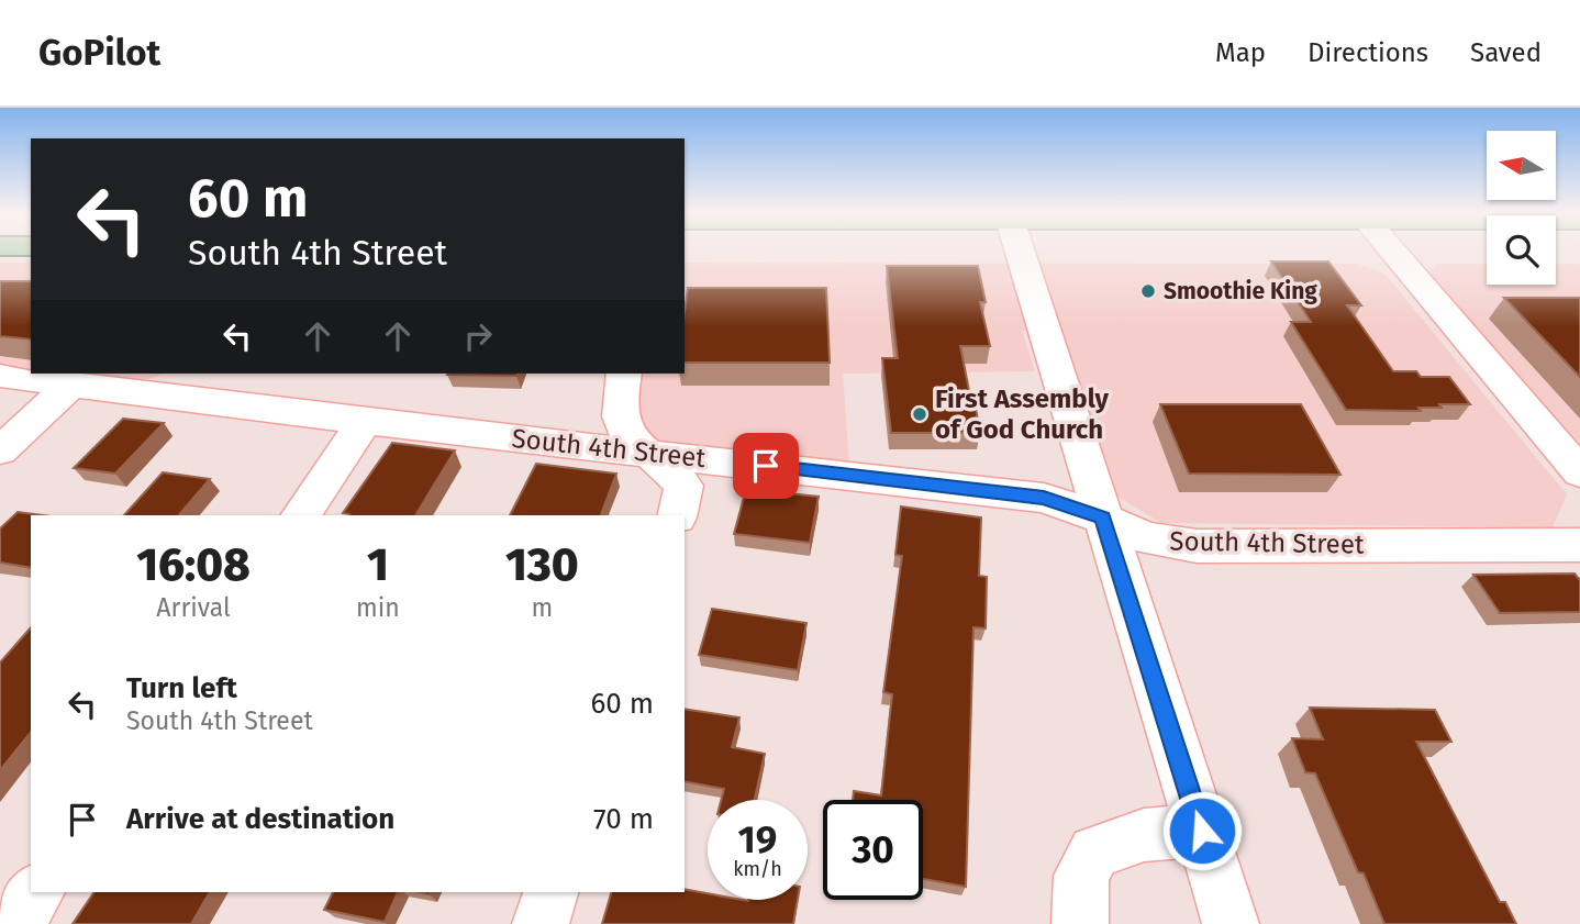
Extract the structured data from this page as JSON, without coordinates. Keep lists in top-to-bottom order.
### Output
{
  "streets": {
    "street": ["South 4th Street"]
  },
  "places": ["Smoothie King", "First Assembly of God Church"],
  "north": "left",
  "page": {
    "header": "GoPilot",
    "nav": ["Map", "Directions", "Saved"],
    "turn": ["60 m", "South 4th Street"],
    "eta": [
      "16:08",
      "Arrival",
      "1",
      "min",
      "130",
      "m"
    ],
    "list": [
      {
        "name": "Turn left",
        "note": "South 4th Street",
        "value": "60 m"
      },
      {
        "name": "Arrive at destination",
        "value": "70 m"
      }
    ],
    "speed": "19 km/h",
    "limit": "30"
  }
}
